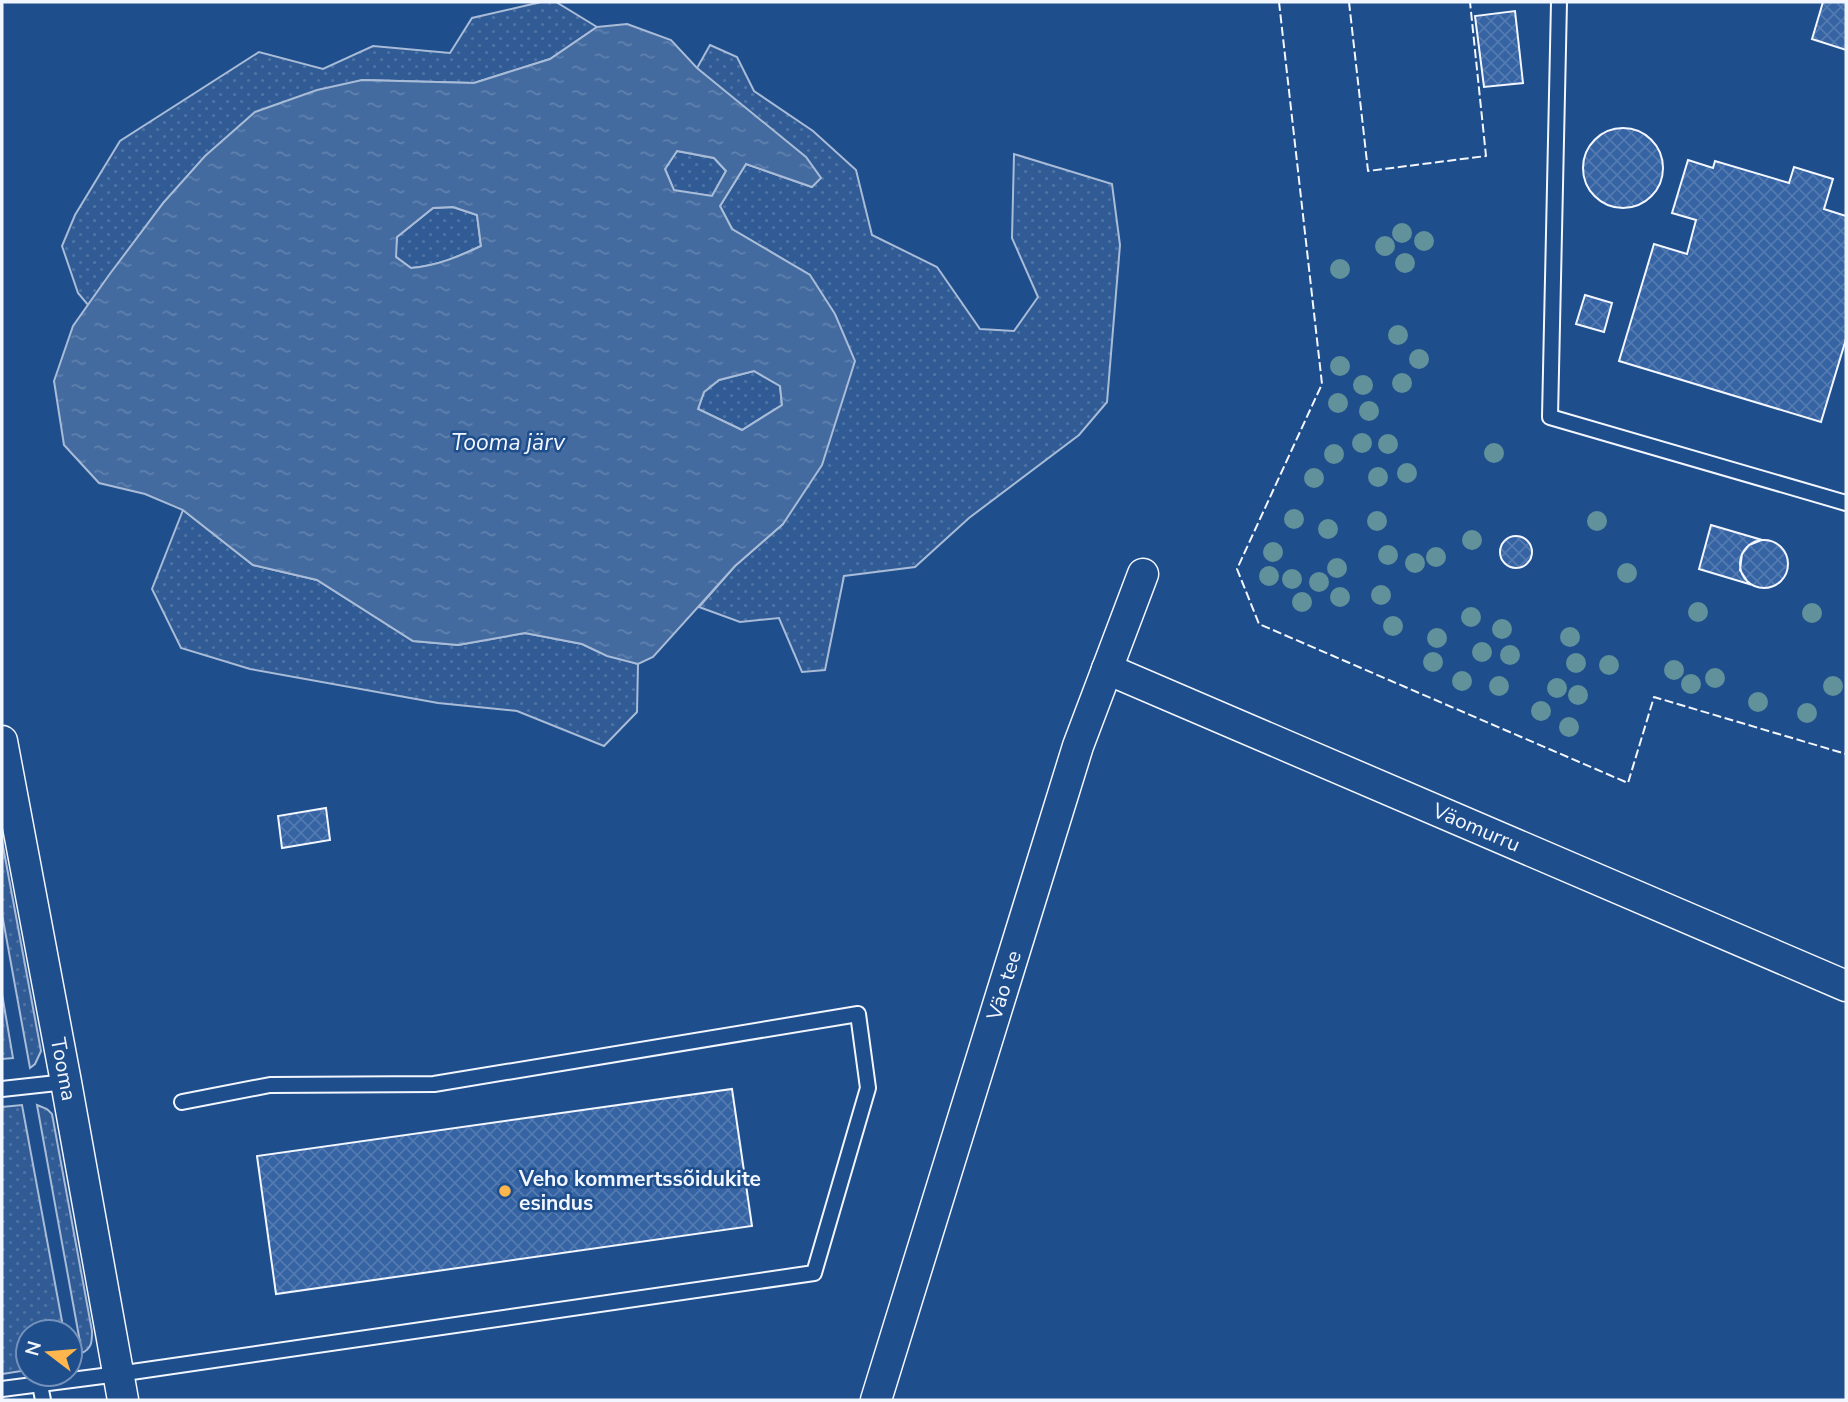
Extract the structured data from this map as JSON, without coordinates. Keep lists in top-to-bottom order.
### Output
{
  "streets": {
    "street": ["Väomurru", "Väo tee", "Tooma"]
  },
  "crossings": [
    ["Väomurru", "Väo tee"]
  ],
  "water": ["Tooma järv"],
  "places": ["Veho kommertssõidukite esindus"],
  "north": "left"
}
